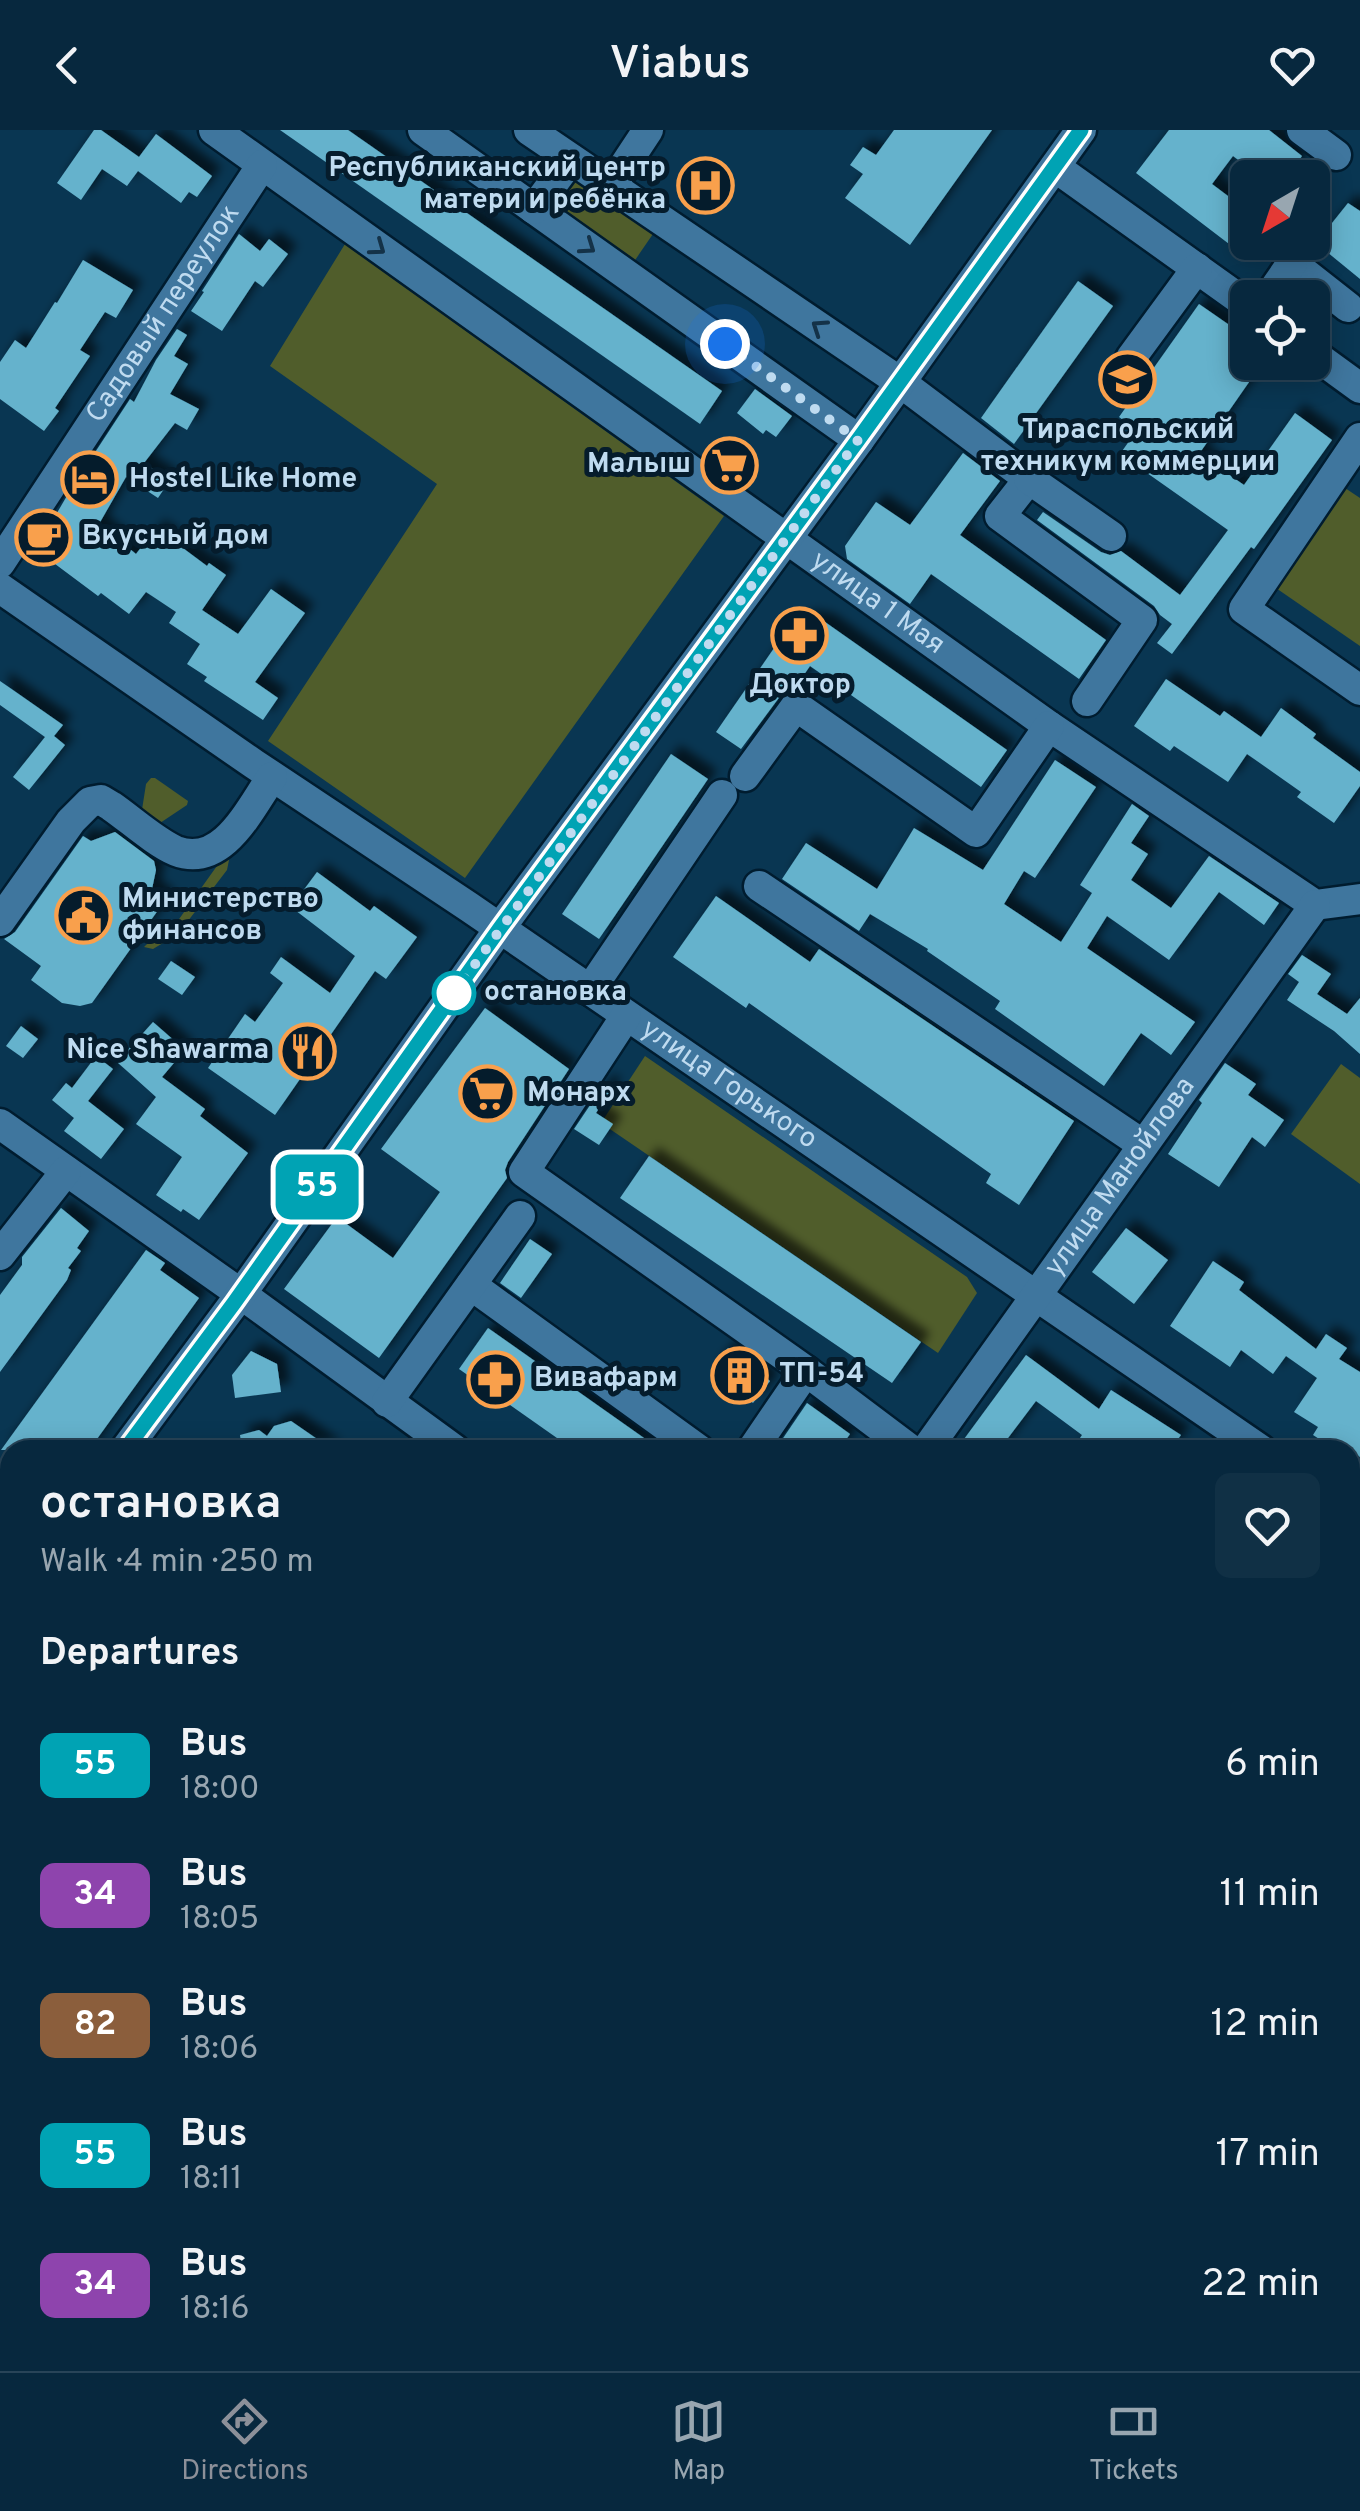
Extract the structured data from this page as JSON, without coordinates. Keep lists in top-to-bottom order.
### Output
{
  "streets": {
    "street": [
      "Садовый переулок",
      "улица 1 Мая",
      "улица Горького",
      "улица Манойлова"
    ]
  },
  "crossings": [
    ["Садовый переулок", "улица 1 Мая"],
    ["улица 1 Мая", "улица Манойлова"],
    ["улица Горького", "улица Манойлова"]
  ],
  "places": {
    "hospital": ["Республиканский центр матери и ребёнка"],
    "school or university": ["Тираспольский техникум коммерции"],
    "supermarket": ["Малыш", "Монарх"],
    "hotel": ["Hostel Like Home"],
    "cafe": ["Вкусный дом"],
    "pharmacy": ["Доктор", "Вивафарм"],
    "public building": ["Министерство финансов"],
    "other": ["остановка"],
    "restaurant": ["Nice Shawarma"],
    "building": ["ТП-54"]
  },
  "lines": ["bus line 55"],
  "north": "bottom left",
  "page": {
    "header": "Viabus",
    "on_map": "55",
    "heading": [
      ["остановка", "Walk · 4 min · 250 m"],
      "Departures"
    ],
    "list": [
      {
        "mark": "55",
        "name": "Bus",
        "note": "18:00",
        "value": "6 min"
      },
      {
        "mark": "34",
        "name": "Bus",
        "note": "18:05",
        "value": "11 min"
      },
      {
        "mark": "82",
        "name": "Bus",
        "note": "18:06",
        "value": "12 min"
      },
      {
        "mark": "55",
        "name": "Bus",
        "note": "18:11",
        "value": "17 min"
      },
      {
        "mark": "34",
        "name": "Bus",
        "note": "18:16",
        "value": "22 min"
      }
    ],
    "tabs": ["Directions", "Map", "Tickets"]
  }
}
